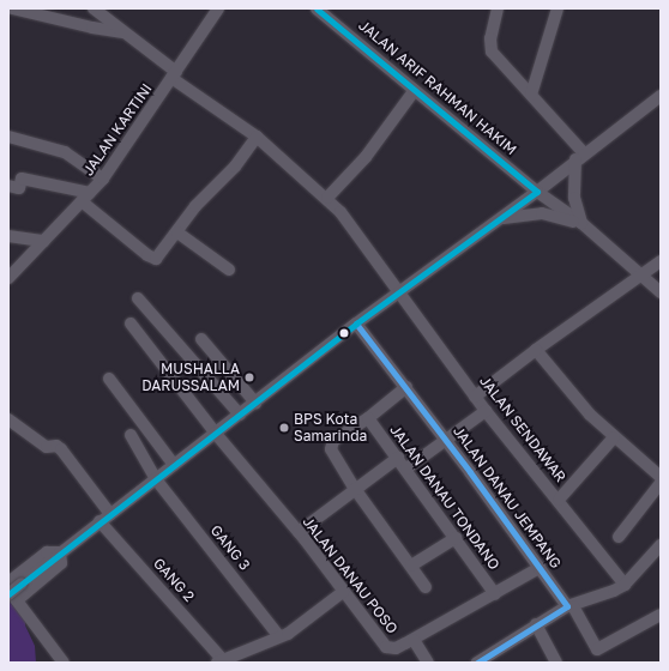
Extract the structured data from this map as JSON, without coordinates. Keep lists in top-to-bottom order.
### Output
{
  "streets": {
    "street": [
      "JALAN ARIF RAHMAN HAKIM",
      "JALAN KARTINI",
      "JALAN SENDAWAR",
      "JALAN DANAU TONDANO",
      "JALAN DANAU JEMPANG",
      "GANG 3",
      "JALAN DANAU POSO",
      "GANG 2"
    ]
  },
  "crossings": [
    ["JALAN KARTINI", "JALAN SENDAWAR"],
    ["JALAN DANAU TONDANO", "JALAN DANAU POSO"],
    ["JALAN DANAU JEMPANG", "JALAN DANAU POSO"],
    ["GANG 3", "GANG 2"],
    ["JALAN DANAU POSO", "GANG 2"]
  ],
  "places": ["MUSHALLA DARUSSALAM", "BPS Kota Samarinda"]
}
